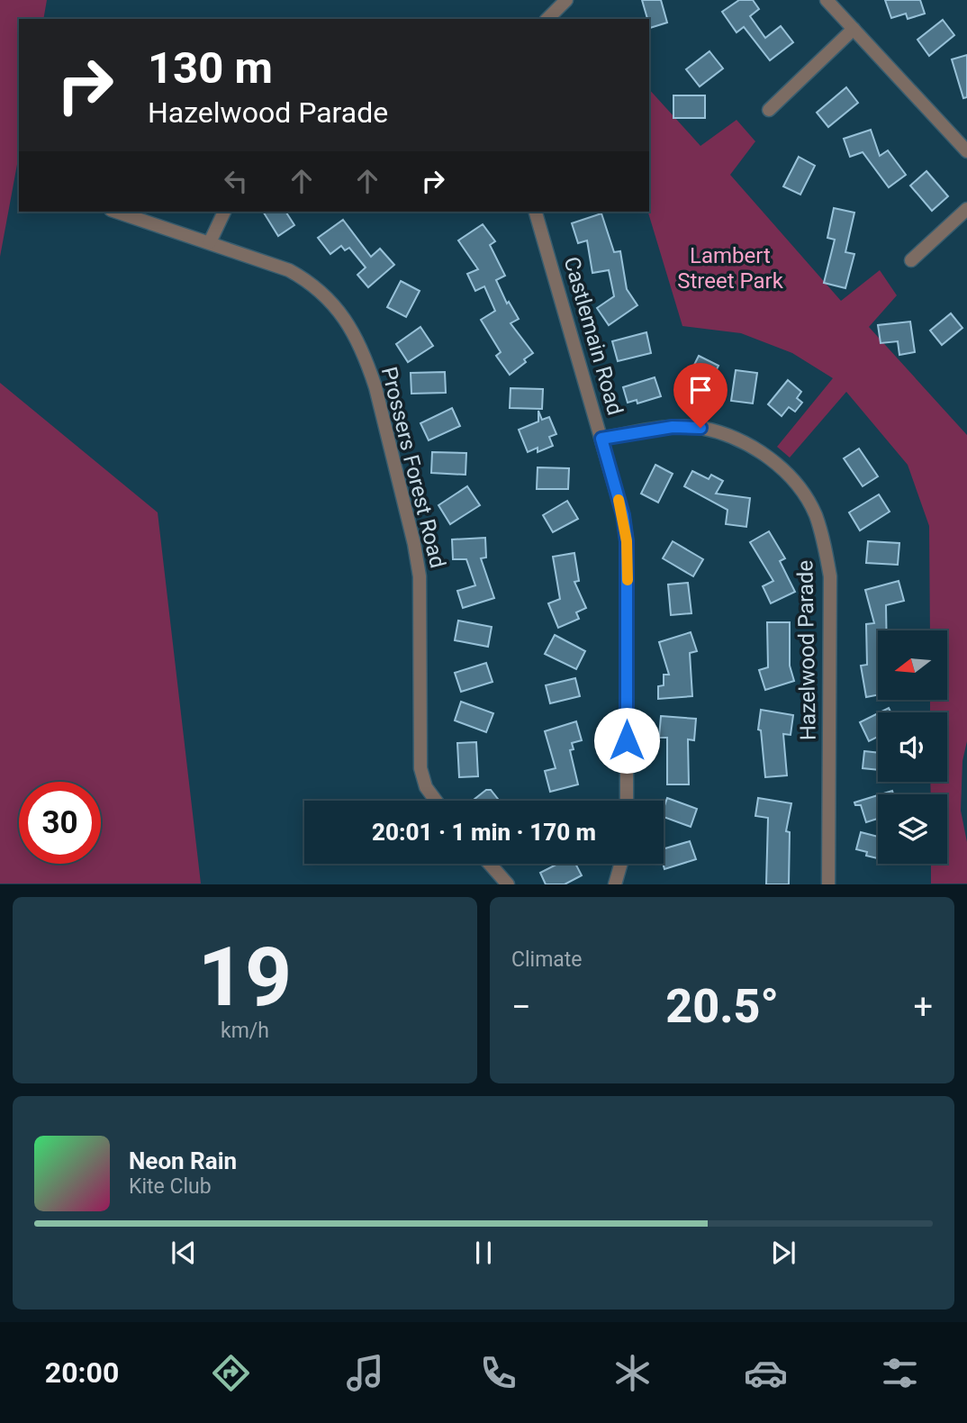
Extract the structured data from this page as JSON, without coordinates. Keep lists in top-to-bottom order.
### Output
{
  "streets": {
    "street": ["Castlemain Road", "Prossers Forest Road", "Hazelwood Parade"]
  },
  "crossings": [
    ["Castlemain Road", "Hazelwood Parade"]
  ],
  "parks": ["Lambert Street Park"],
  "north": "left",
  "page": {
    "turn": ["130 m", "Hazelwood Parade"],
    "limit": "30",
    "trip": "20:01 · 1 min · 170 m",
    "tile": [
      ["19", "km/h"],
      "Climate"
    ],
    "heat": ["−", "20.5°", "+"],
    "song": ["Neon Rain", "Kite Club"],
    "tabs": "20:00"
  }
}
